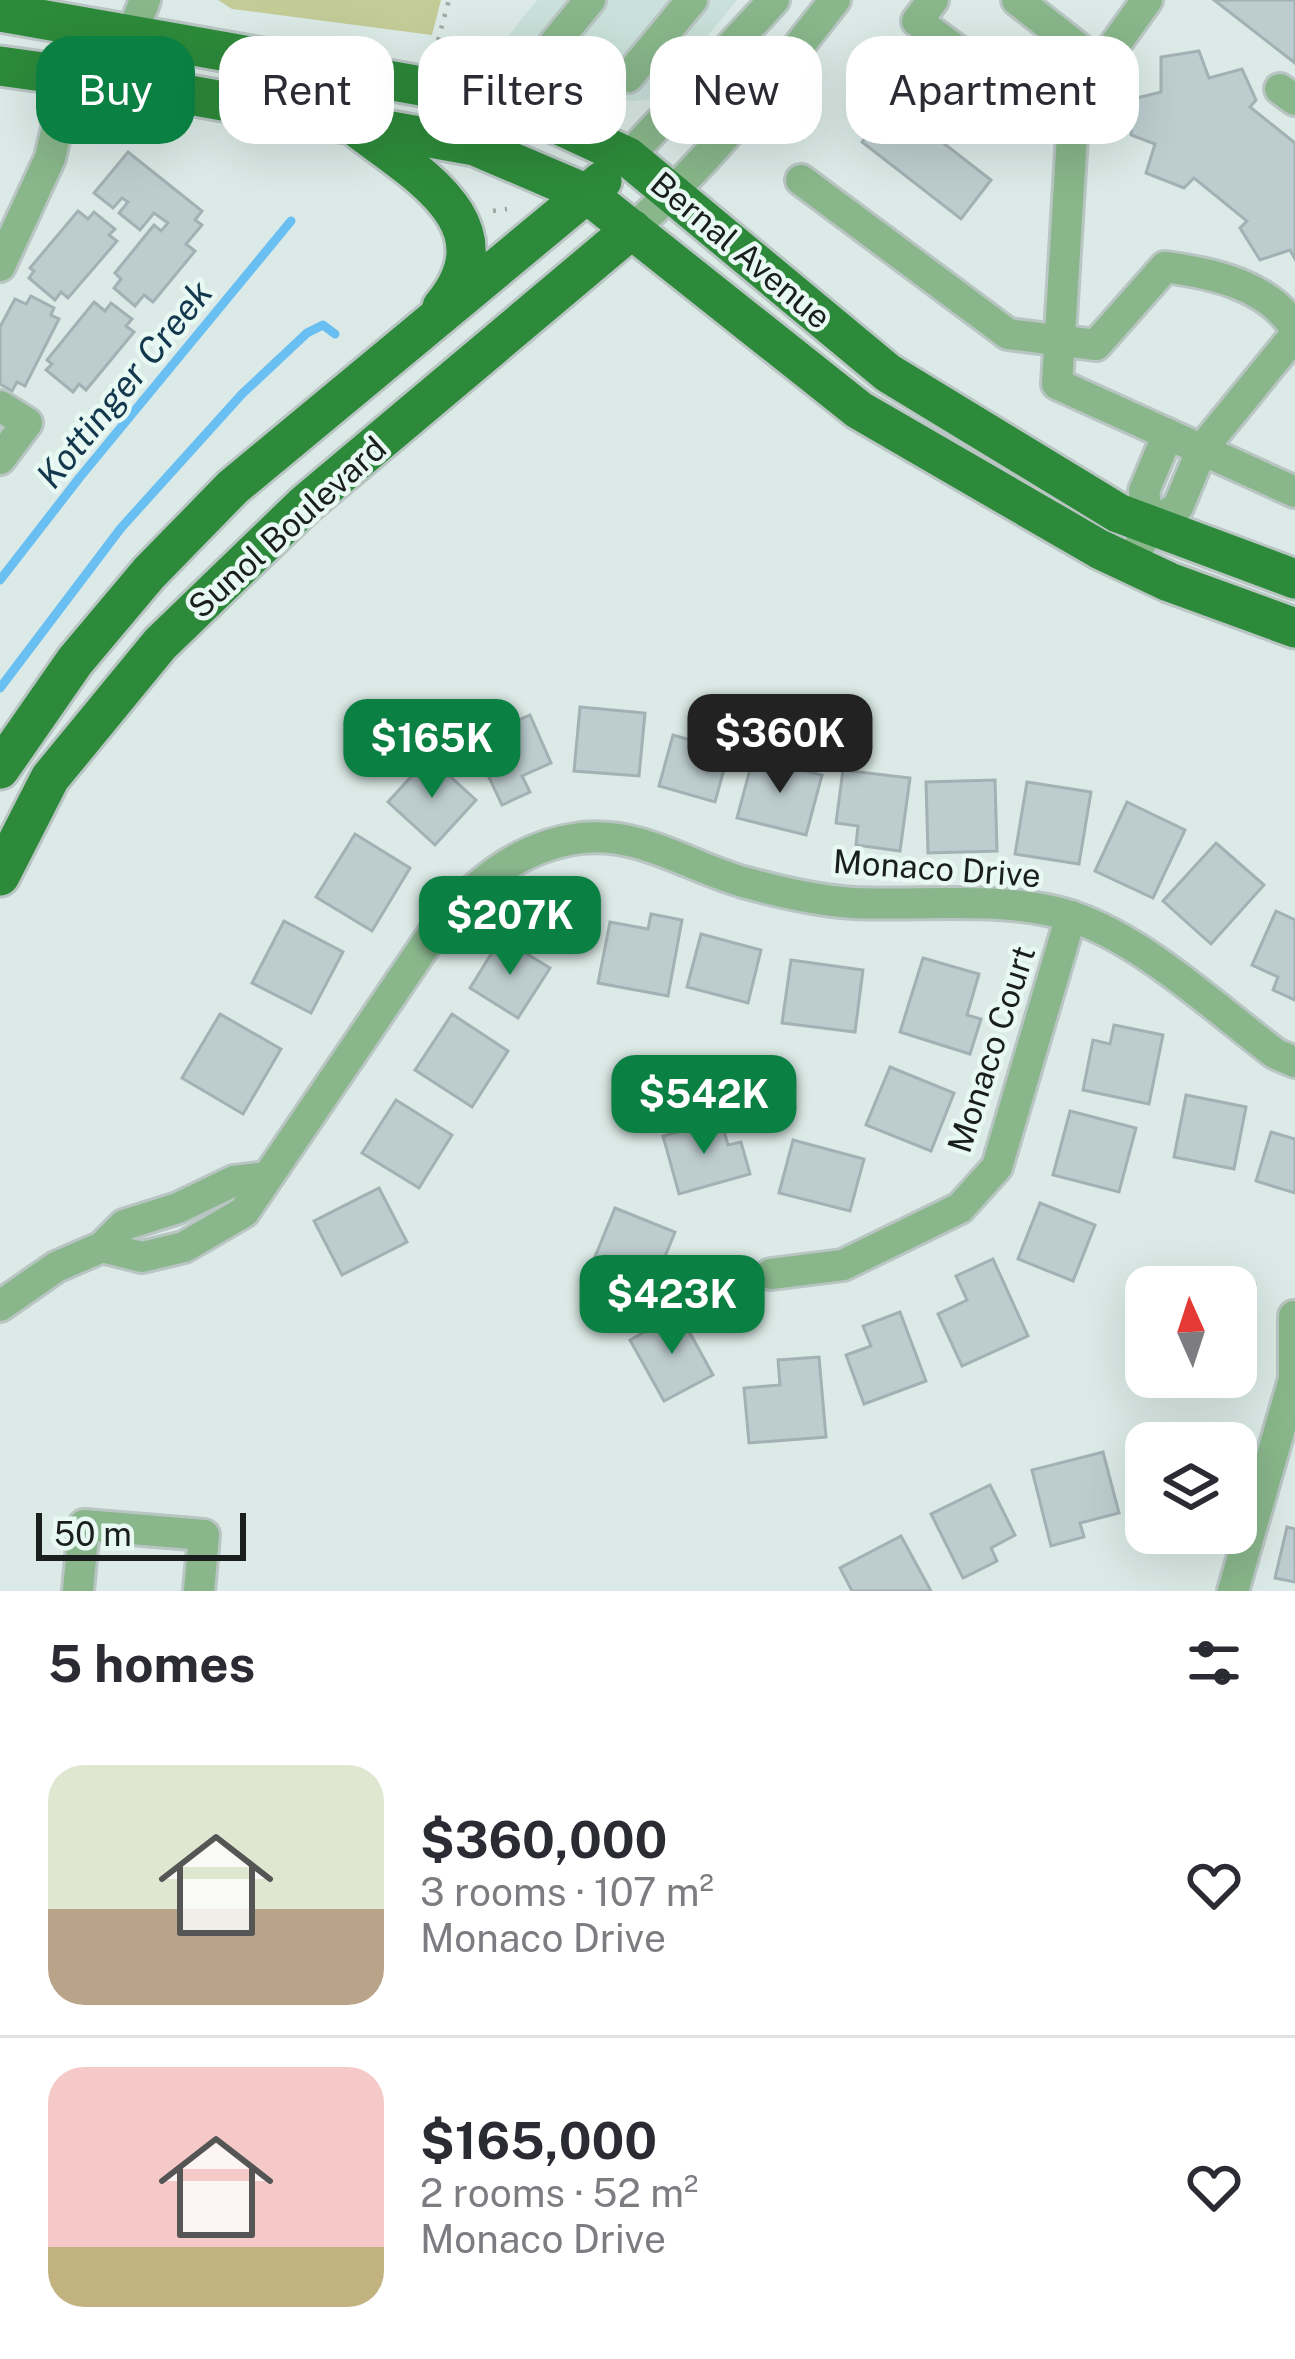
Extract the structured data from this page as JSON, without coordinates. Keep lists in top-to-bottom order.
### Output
{
  "streets": {
    "main road": ["Bernal Avenue", "Sunol Boulevard"],
    "street": ["Monaco Drive", "Monaco Court"]
  },
  "crossings": [
    ["Bernal Avenue", "Sunol Boulevard"],
    ["Monaco Drive", "Monaco Court"]
  ],
  "water": ["Kottinger Creek"],
  "scale_bar": "50 m",
  "north": "top",
  "page": {
    "chip": [
      "Buy",
      "Rent",
      "Filters",
      "New",
      "Apartment"
    ],
    "price": [
      "$360K",
      "$165K",
      "$207K",
      "$542K",
      "$423K"
    ],
    "scale": "50 m",
    "heading": "5 homes",
    "list": [
      {
        "name": "$360,000",
        "note": "3 rooms · 107 m² · Monaco Drive"
      },
      {
        "name": "$165,000",
        "note": "2 rooms · 52 m² · Monaco Drive"
      }
    ]
  }
}
